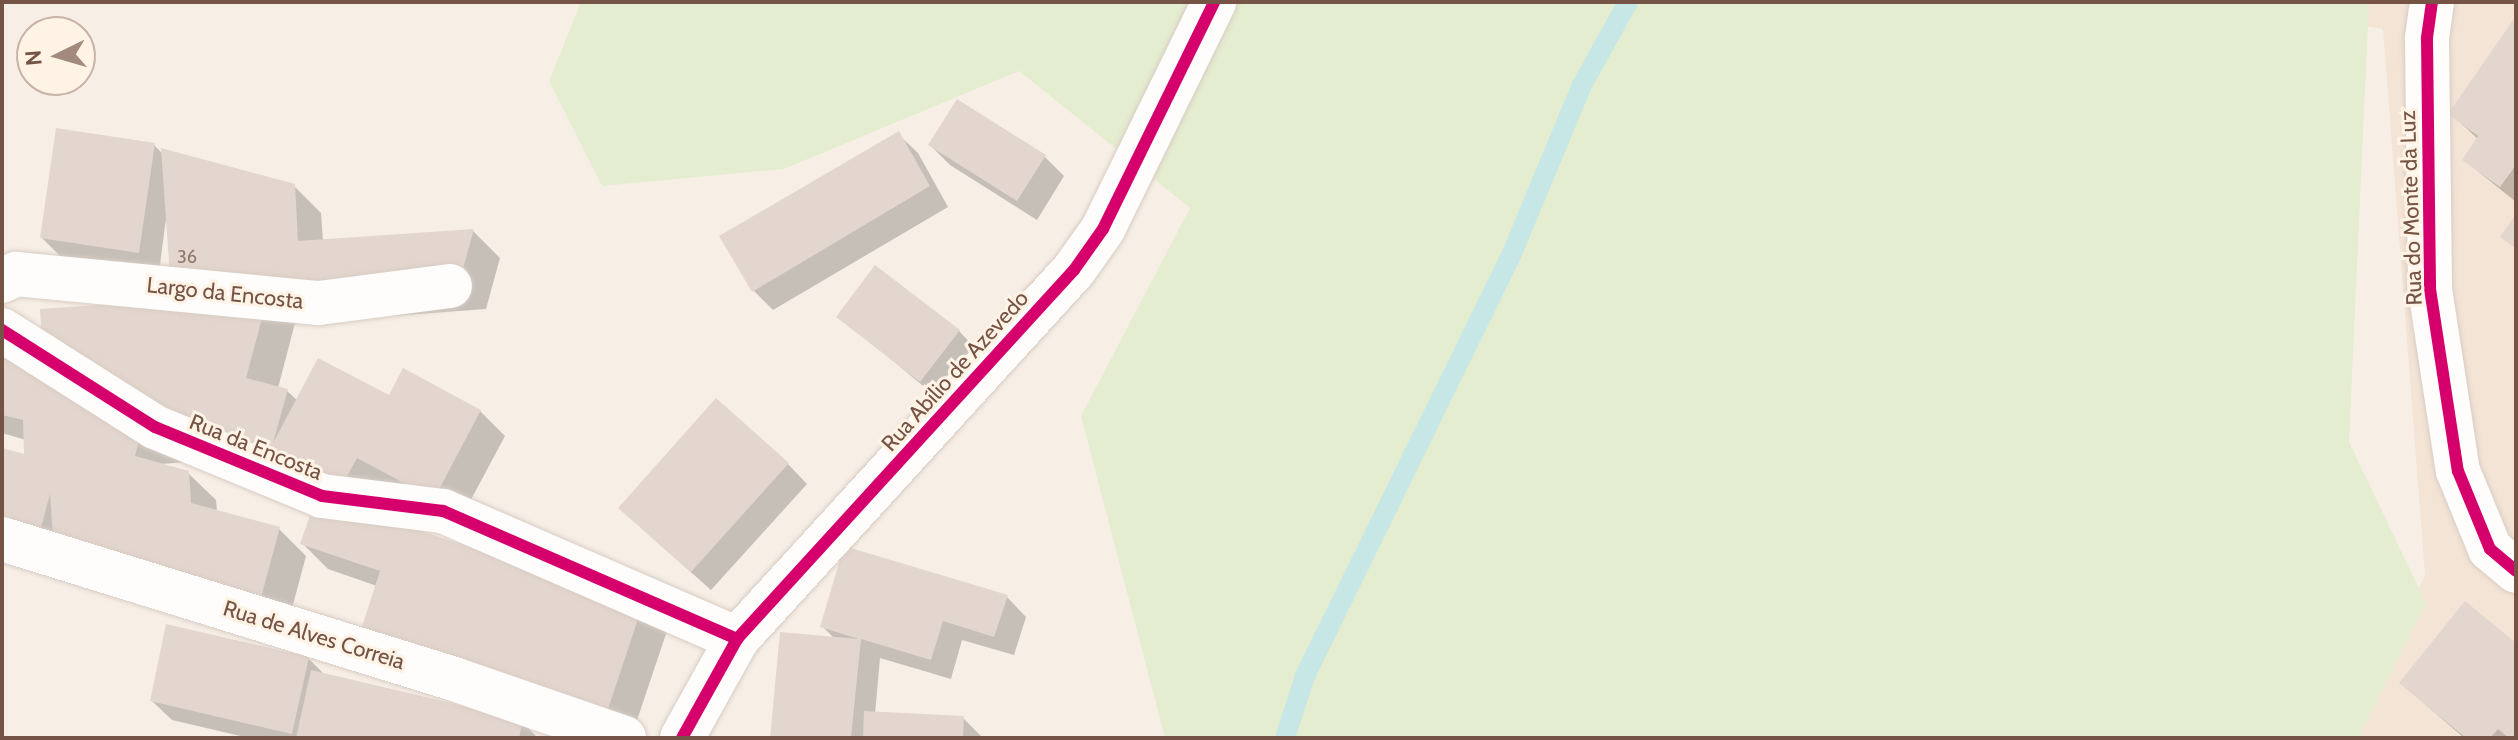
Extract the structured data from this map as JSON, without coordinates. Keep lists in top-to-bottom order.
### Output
{
  "streets": {
    "street": [
      "Rua do Monte da Luz",
      "Largo da Encosta",
      "Rua Abílio de Azevedo",
      "Rua da Encosta",
      "Rua de Alves Correia"
    ]
  },
  "crossings": [
    ["Rua Abílio de Azevedo", "Rua da Encosta"]
  ],
  "house_numbers": ["36"],
  "north": "left"
}
